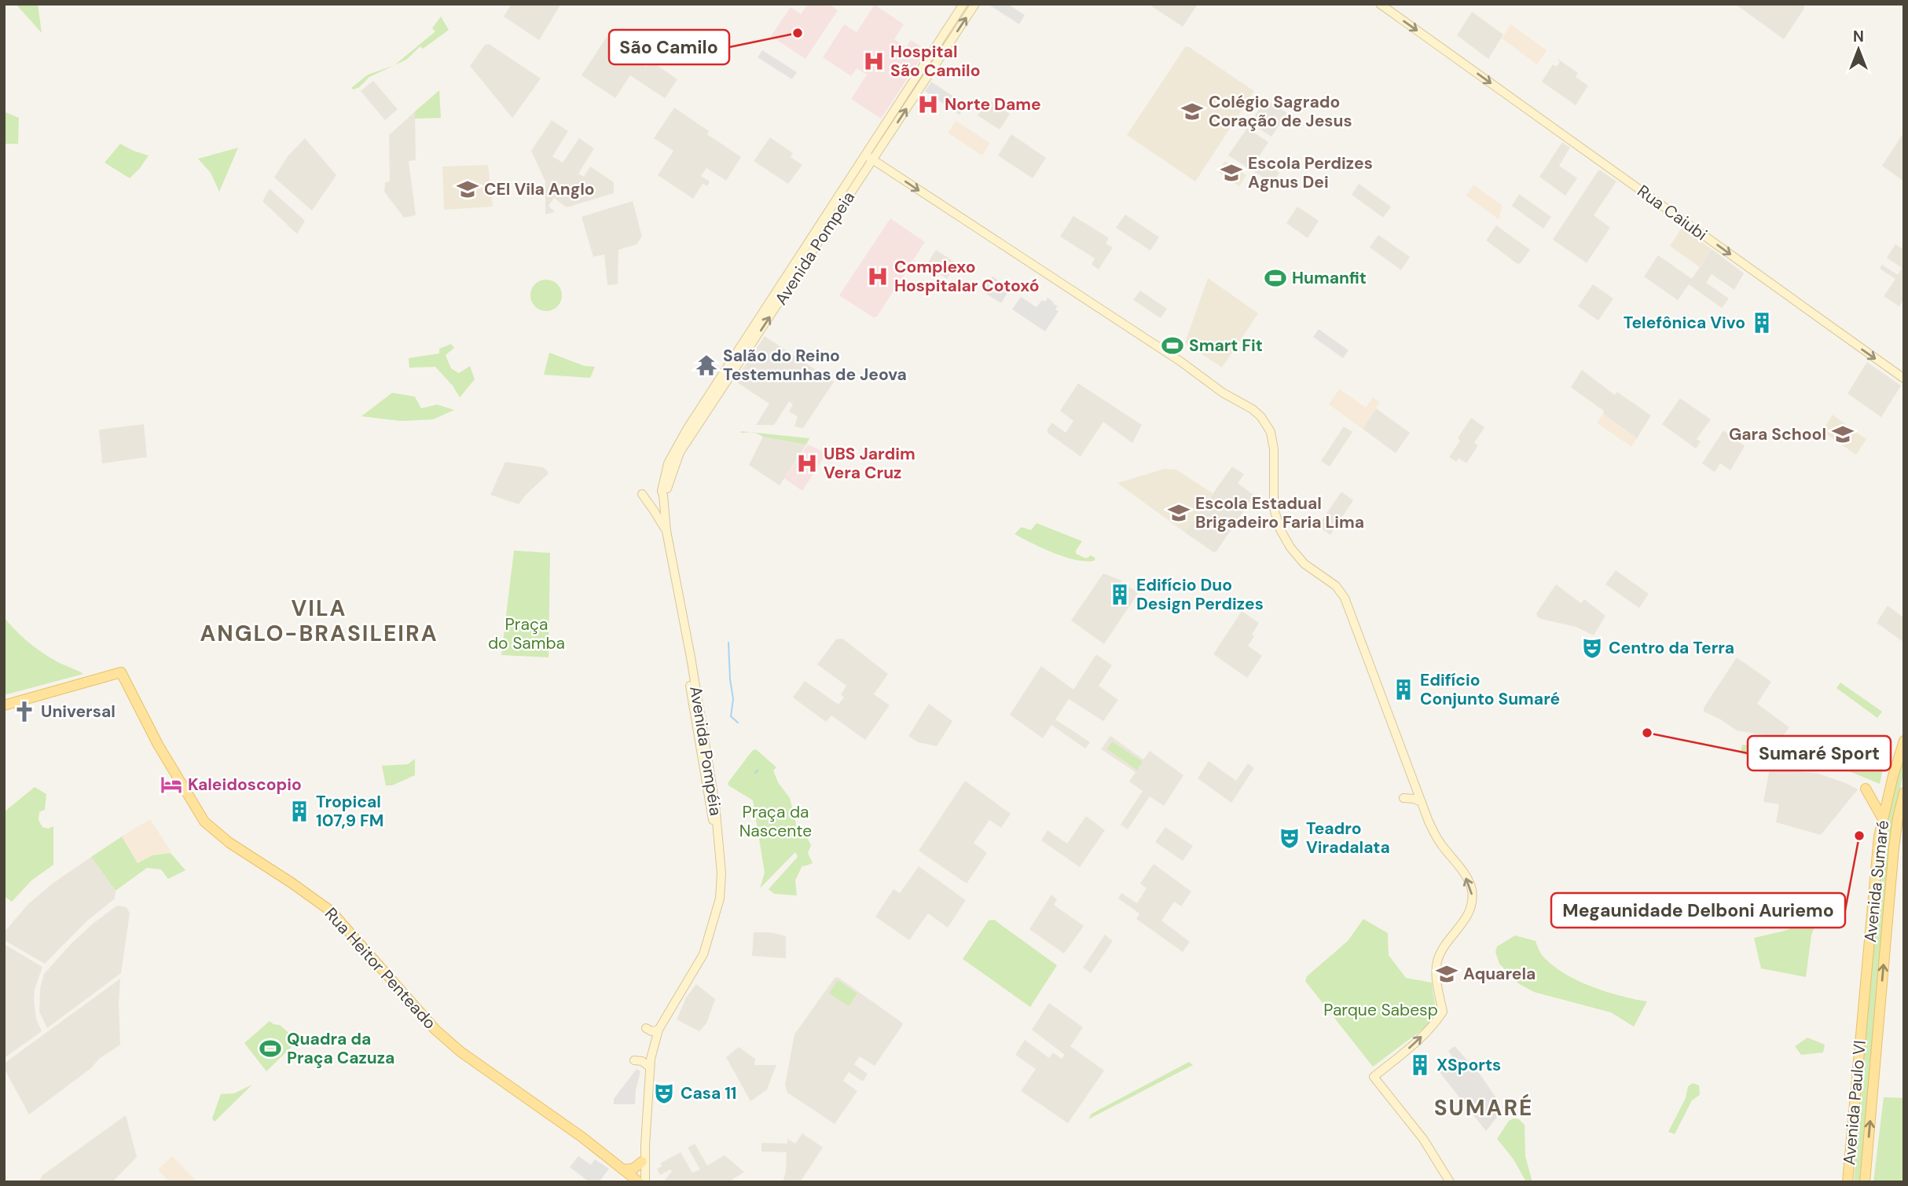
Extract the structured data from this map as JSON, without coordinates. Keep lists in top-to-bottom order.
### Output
{
  "streets": {
    "main road": [
      "Rua Caiubi",
      "Avenida Pompeia",
      "Avenida Pompéia",
      "Avenida Sumaré",
      "Rua Heitor Penteado",
      "Avenida Paulo VI"
    ]
  },
  "crossings": [
    ["Avenida Pompeia", "Avenida Pompéia"],
    ["Avenida Sumaré", "Avenida Paulo VI"]
  ],
  "one_way": ["Rua Caiubi"],
  "districts": ["VILA ANGLO-BRASILEIRA", "SUMARÉ"],
  "parks": ["Praça do Samba", "Praça da Nascente", "Parque Sabesp"],
  "places": {
    "other": ["São Camilo", "Sumaré Sport", "Megaunidade Delboni Auriemo"],
    "hospital": [
      "Hospital São Camilo",
      "Norte Dame",
      "Complexo Hospitalar Cotoxó",
      "UBS Jardim Vera Cruz"
    ],
    "school or university": [
      "Colégio Sagrado Coração de Jesus",
      "Escola Perdizes Agnus Dei",
      "CEI Vila Anglo",
      "Gara School",
      "Escola Estadual Brigadeiro Faria Lima",
      "Aquarela"
    ],
    "sports": ["Humanfit", "Smart Fit", "Quadra da Praça Cazuza"],
    "building": [
      "Telefônica Vivo",
      "Edifício Duo Design Perdizes",
      "Edifício Conjunto Sumaré",
      "Tropical 107,9 FM",
      "XSports"
    ],
    "temple": ["Salão do Reino Testemunhas de Jeova"],
    "theatre": ["Centro da Terra", "Teadro Viradalata", "Casa 11"],
    "church": ["Universal"],
    "hotel": ["Kaleidoscopio"]
  },
  "north": "top"
}
